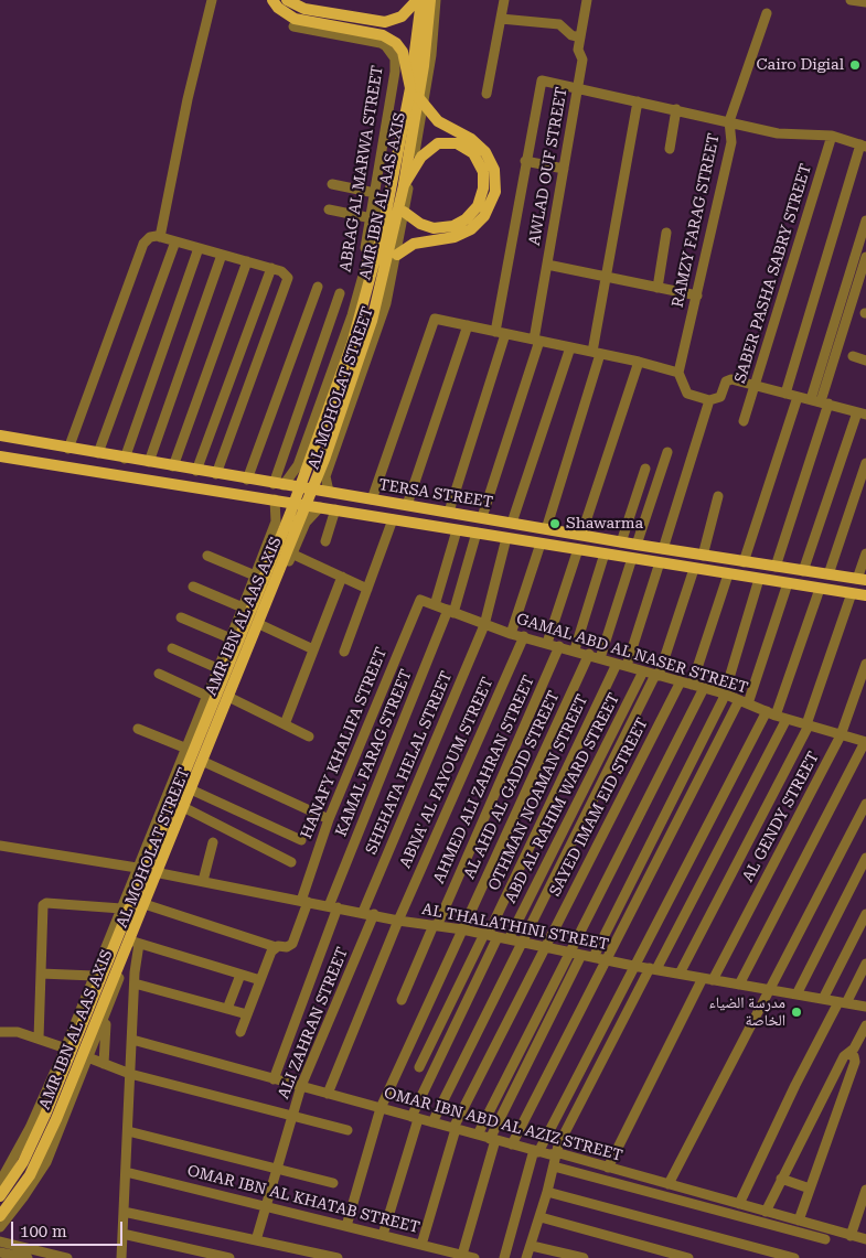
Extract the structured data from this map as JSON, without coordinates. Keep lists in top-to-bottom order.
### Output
{
  "streets": {
    "main road": ["AMR IBN AL AAS AXIS", "TERSA STREET"],
    "street": [
      "AWLAD OUF STREET",
      "ABRAG AL MARWA STREET",
      "RAMZY FARAG STREET",
      "SABER PASHA SABRY STREET",
      "AL MOHOLAT STREET",
      "GAMAL ABD AL NASER STREET",
      "HANAFY KHALIFA STREET",
      "KAMAL FARAG STREET",
      "SHEHATA HELAL STREET",
      "ABNA' AL FAYOUM STREET",
      "AHMED ALI ZAHRAN STREET",
      "AL AHD AL GADID STREET",
      "OTHMAN NOAMAN STREET",
      "ABD AL RAHIM WARD STREET",
      "SAYED IMAM EID STREET",
      "AL GENDY STREET",
      "AL THALATHINI STREET",
      "ALI ZAHRAN STREET",
      "OMAR IBN ABD AL AZIZ STREET",
      "OMAR IBN AL KHATAB STREET"
    ]
  },
  "crossings": [
    ["AWLAD OUF STREET", "TERSA STREET"],
    ["ABRAG AL MARWA STREET", "AL MOHOLAT STREET"],
    ["AL MOHOLAT STREET", "TERSA STREET"],
    ["AL MOHOLAT STREET", "AL THALATHINI STREET"],
    ["TERSA STREET", "KAMAL FARAG STREET"],
    ["TERSA STREET", "SHEHATA HELAL STREET"],
    ["TERSA STREET", "OTHMAN NOAMAN STREET"],
    ["GAMAL ABD AL NASER STREET", "HANAFY KHALIFA STREET"],
    ["GAMAL ABD AL NASER STREET", "KAMAL FARAG STREET"],
    ["GAMAL ABD AL NASER STREET", "SHEHATA HELAL STREET"],
    ["GAMAL ABD AL NASER STREET", "ABNA' AL FAYOUM STREET"],
    ["GAMAL ABD AL NASER STREET", "AHMED ALI ZAHRAN STREET"],
    ["GAMAL ABD AL NASER STREET", "AL AHD AL GADID STREET"],
    ["GAMAL ABD AL NASER STREET", "OTHMAN NOAMAN STREET"],
    ["GAMAL ABD AL NASER STREET", "ABD AL RAHIM WARD STREET"],
    ["GAMAL ABD AL NASER STREET", "SAYED IMAM EID STREET"],
    ["GAMAL ABD AL NASER STREET", "AL GENDY STREET"],
    ["HANAFY KHALIFA STREET", "AL THALATHINI STREET"],
    ["KAMAL FARAG STREET", "AL THALATHINI STREET"],
    ["KAMAL FARAG STREET", "OMAR IBN ABD AL AZIZ STREET"],
    ["SHEHATA HELAL STREET", "AL THALATHINI STREET"],
    ["ABNA' AL FAYOUM STREET", "AL THALATHINI STREET"],
    ["ABNA' AL FAYOUM STREET", "OMAR IBN ABD AL AZIZ STREET"],
    ["AHMED ALI ZAHRAN STREET", "AL THALATHINI STREET"],
    ["AL AHD AL GADID STREET", "AL THALATHINI STREET"],
    ["AL AHD AL GADID STREET", "OMAR IBN ABD AL AZIZ STREET"],
    ["AL AHD AL GADID STREET", "OMAR IBN AL KHATAB STREET"],
    ["OTHMAN NOAMAN STREET", "AL THALATHINI STREET"],
    ["ABD AL RAHIM WARD STREET", "AL THALATHINI STREET"],
    ["SAYED IMAM EID STREET", "AL THALATHINI STREET"],
    ["SAYED IMAM EID STREET", "OMAR IBN ABD AL AZIZ STREET"],
    ["SAYED IMAM EID STREET", "OMAR IBN AL KHATAB STREET"],
    ["AL GENDY STREET", "AL THALATHINI STREET"],
    ["AL GENDY STREET", "OMAR IBN ABD AL AZIZ STREET"],
    ["AL THALATHINI STREET", "ALI ZAHRAN STREET"],
    ["ALI ZAHRAN STREET", "OMAR IBN ABD AL AZIZ STREET"],
    ["ALI ZAHRAN STREET", "OMAR IBN AL KHATAB STREET"]
  ],
  "places": ["Cairo Digial", "Shawarma", "مدرسة الضياء الخاصة"],
  "scale_bar": "100 m"
}
